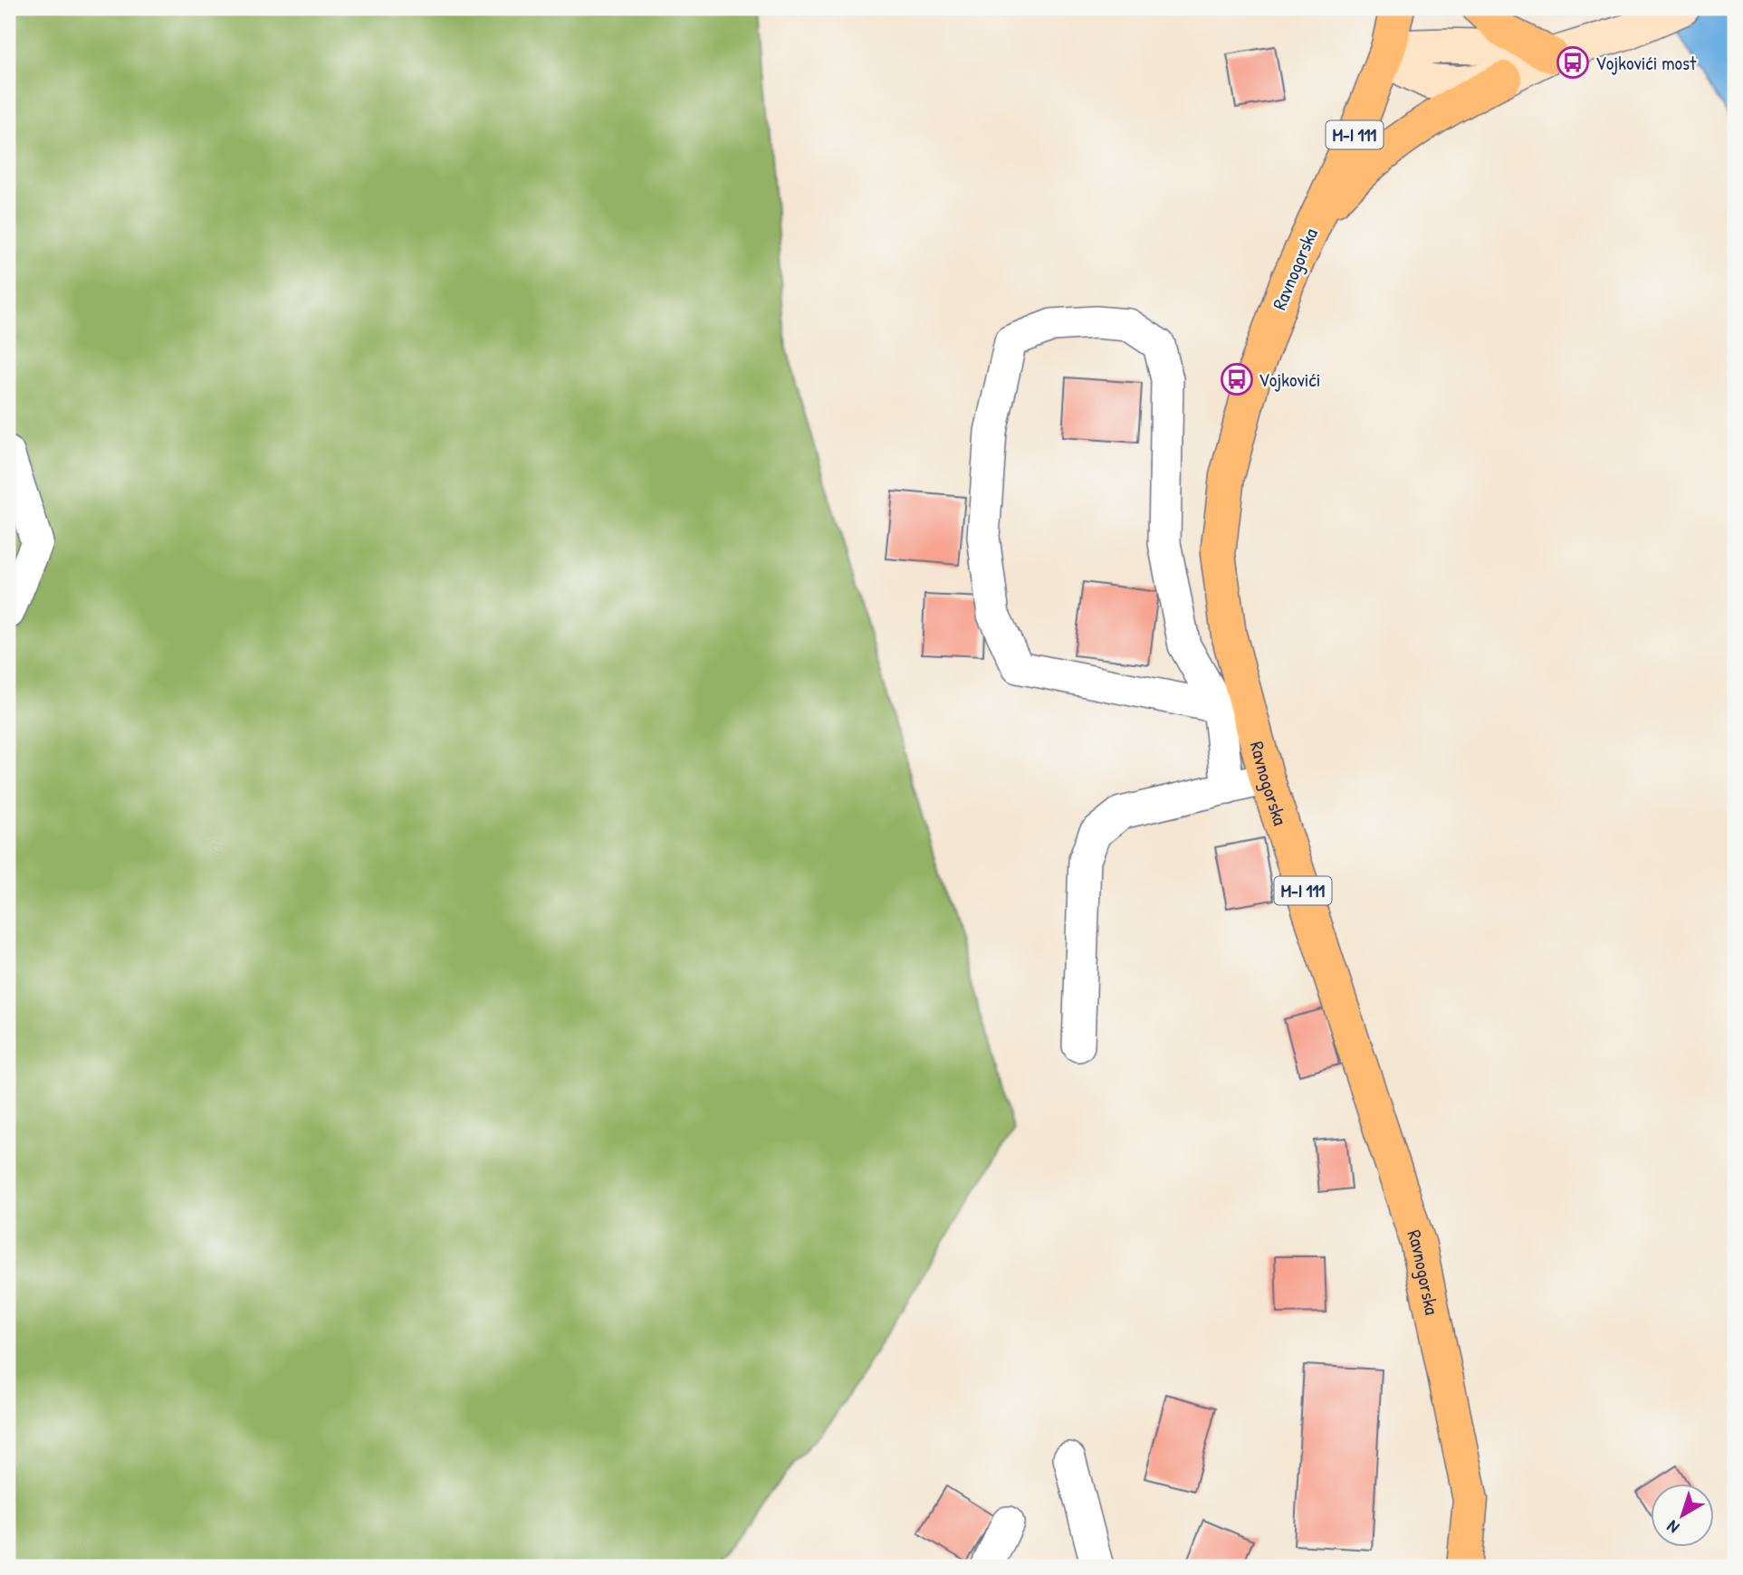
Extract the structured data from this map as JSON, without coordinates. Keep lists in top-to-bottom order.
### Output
{
  "streets": {
    "main road": ["M-I 111", "Ravnogorska"]
  },
  "places": {
    "bus stop": ["Vojkovići most", "Vojkovići"]
  },
  "north": "bottom left"
}
